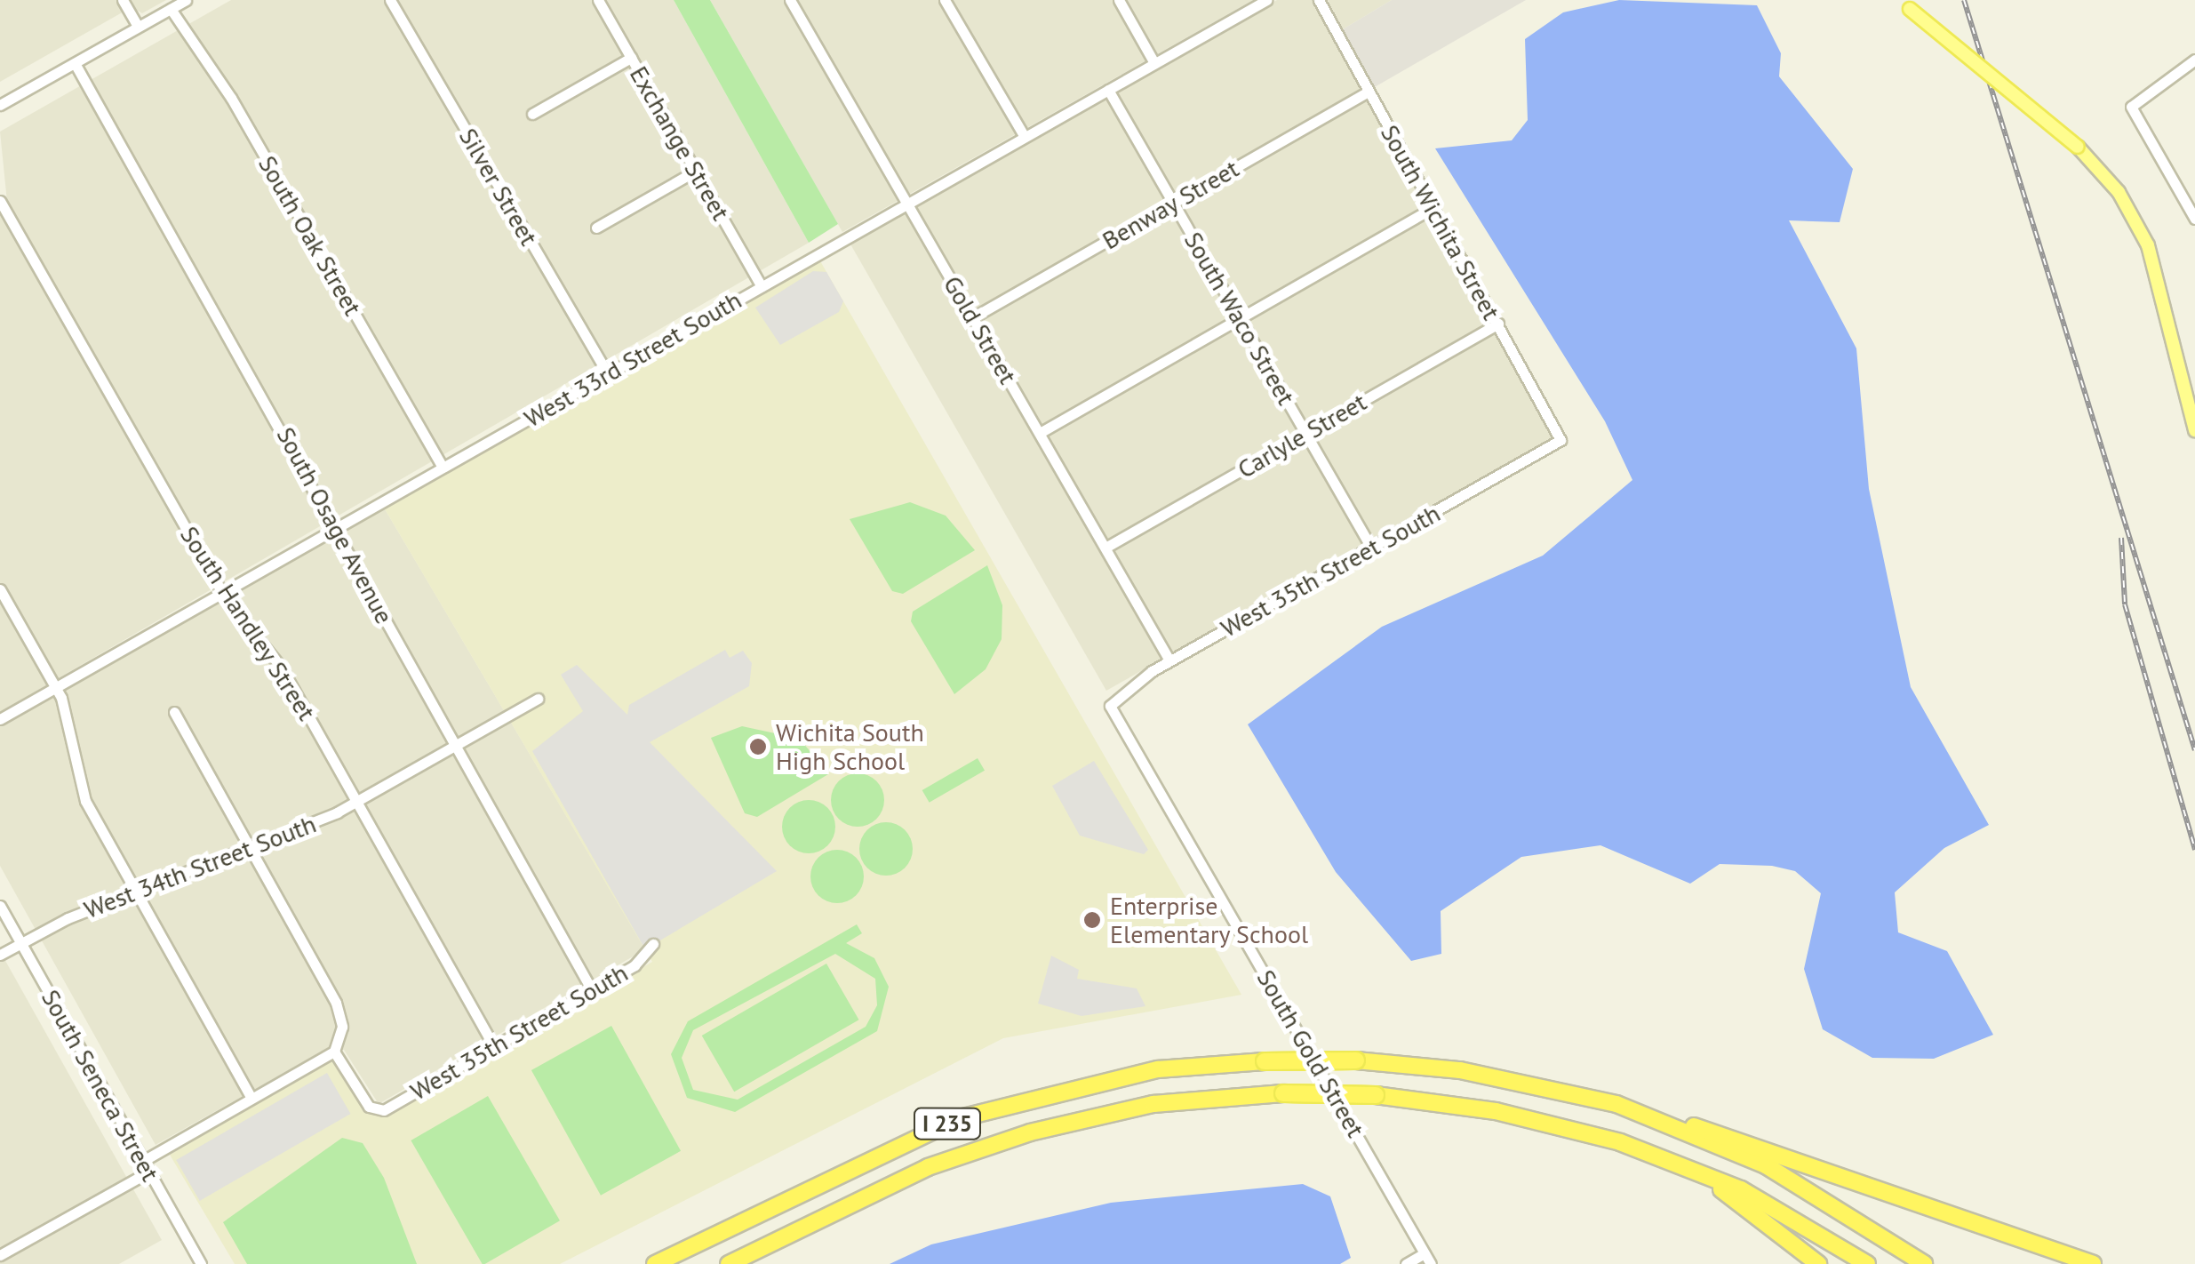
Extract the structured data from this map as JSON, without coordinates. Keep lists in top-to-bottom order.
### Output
{
  "streets": {
    "highway": ["I 235"],
    "street": [
      "Exchange Street",
      "Silver Street",
      "Benway Street",
      "South Wichita Street",
      "South Oak Street",
      "South Waco Street",
      "Gold Street",
      "West 33rd Street South",
      "Carlyle Street",
      "South Osage Avenue",
      "West 35th Street South",
      "South Handley Street",
      "West 34th Street South",
      "South Gold Street",
      "South Seneca Street"
    ]
  },
  "crossings": [
    ["Exchange Street", "West 33rd Street South"],
    ["Silver Street", "West 33rd Street South"],
    ["Benway Street", "South Wichita Street"],
    ["Benway Street", "South Waco Street"],
    ["Benway Street", "Gold Street"],
    ["South Wichita Street", "Carlyle Street"],
    ["South Wichita Street", "West 35th Street South"],
    ["South Oak Street", "West 33rd Street South"],
    ["South Waco Street", "West 33rd Street South"],
    ["South Waco Street", "Carlyle Street"],
    ["South Waco Street", "West 35th Street South"],
    ["Gold Street", "West 33rd Street South"],
    ["Gold Street", "Carlyle Street"],
    ["Gold Street", "West 35th Street South"],
    ["West 33rd Street South", "South Osage Avenue"],
    ["West 33rd Street South", "South Handley Street"],
    ["South Osage Avenue", "West 35th Street South"],
    ["South Osage Avenue", "West 34th Street South"],
    ["West 35th Street South", "South Handley Street"],
    ["West 35th Street South", "South Gold Street"],
    ["South Handley Street", "West 34th Street South"],
    ["West 34th Street South", "South Seneca Street"]
  ],
  "places": ["Wichita South High School", "Enterprise Elementary School"]
}
